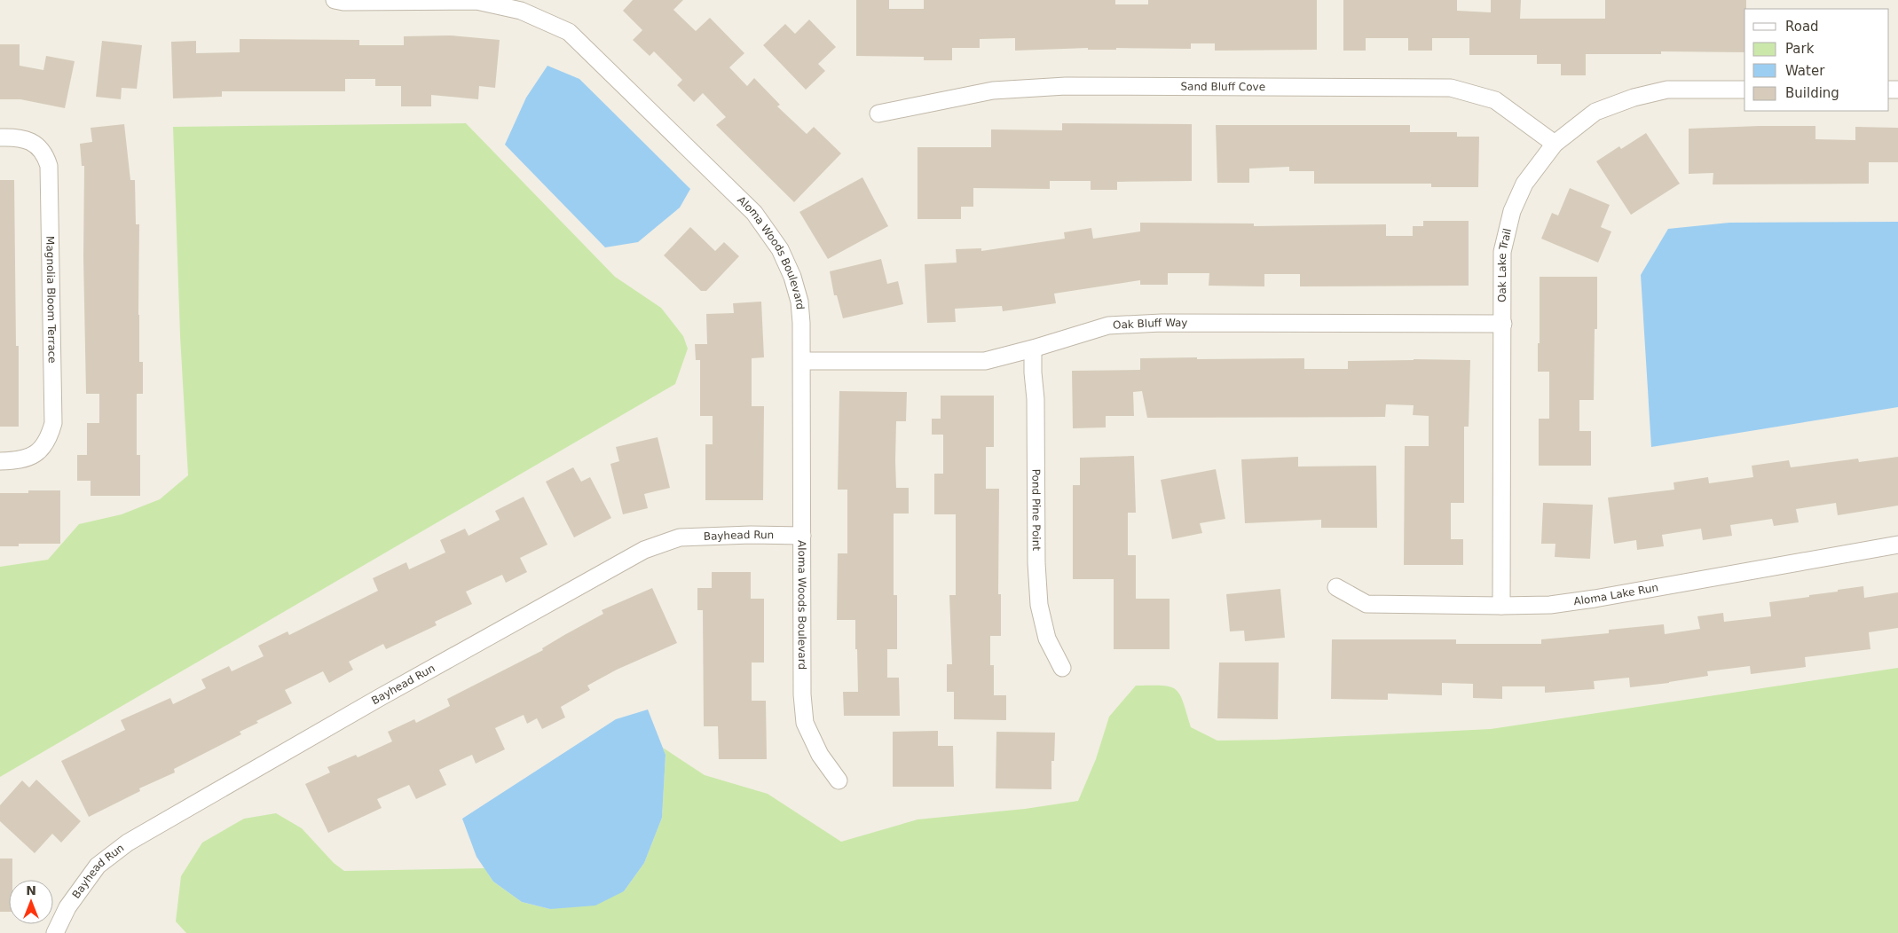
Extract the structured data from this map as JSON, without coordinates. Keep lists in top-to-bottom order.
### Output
{
  "streets": {
    "street": [
      "Sand Bluff Cove",
      "Aloma Woods Boulevard",
      "Oak Lake Trail",
      "Magnolia Bloom Terrace",
      "Oak Bluff Way",
      "Pond Pine Point",
      "Bayhead Run",
      "Aloma Lake Run"
    ]
  },
  "crossings": [
    ["Sand Bluff Cove", "Oak Lake Trail"],
    ["Aloma Woods Boulevard", "Oak Bluff Way"],
    ["Aloma Woods Boulevard", "Bayhead Run"],
    ["Oak Lake Trail", "Oak Bluff Way"],
    ["Oak Lake Trail", "Aloma Lake Run"],
    ["Oak Bluff Way", "Pond Pine Point"]
  ],
  "legend": [
    "Road",
    "Park",
    "Water",
    "Building"
  ],
  "north": "top"
}
